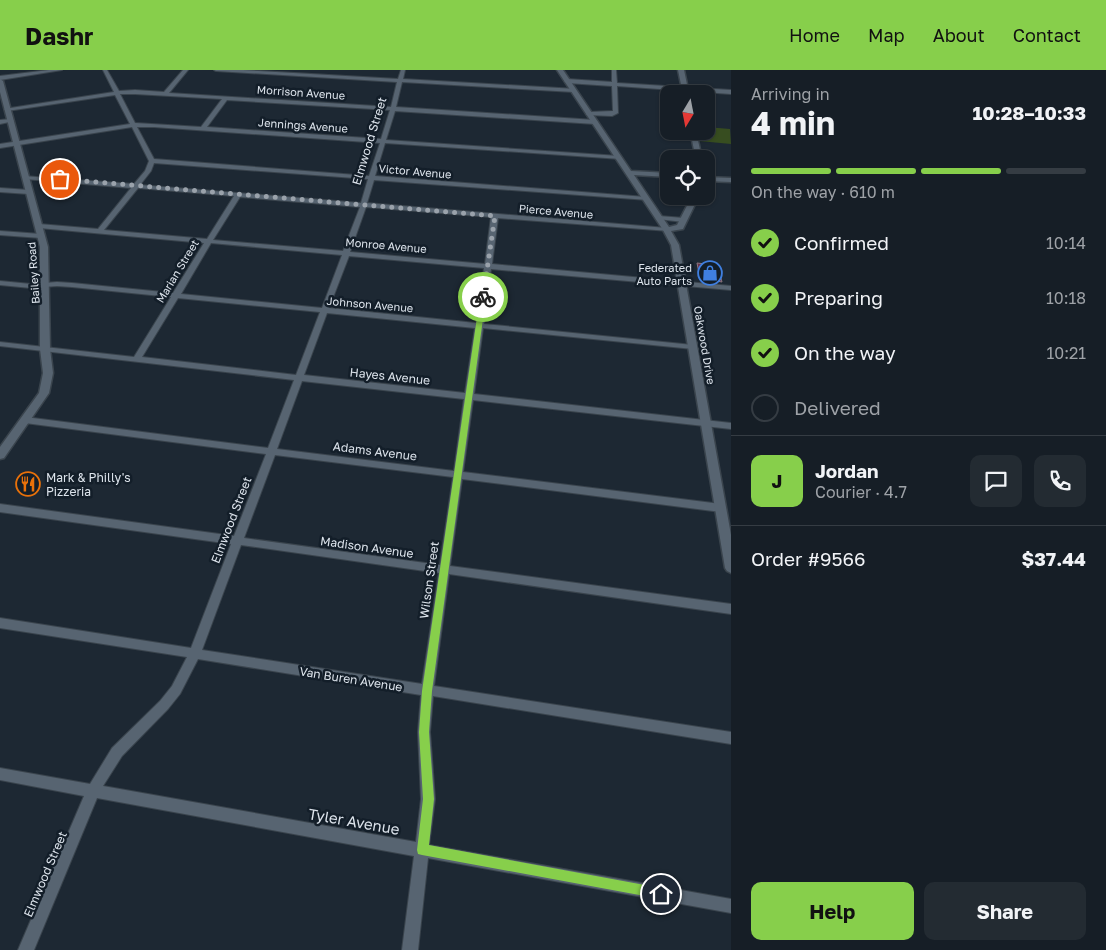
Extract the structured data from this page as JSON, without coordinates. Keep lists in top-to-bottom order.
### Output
{
  "streets": {
    "street": [
      "Morrison Avenue",
      "Jennings Avenue",
      "Elmwood Street",
      "Victor Avenue",
      "Pierce Avenue",
      "Monroe Avenue",
      "Marian Street",
      "Bailey Road",
      "Johnson Avenue",
      "Oakwood Drive",
      "Hayes Avenue",
      "Adams Avenue",
      "Madison Avenue",
      "Wilson Street",
      "Van Buren Avenue",
      "Tyler Avenue"
    ]
  },
  "crossings": [
    ["Morrison Avenue", "Elmwood Street"],
    ["Morrison Avenue", "Bailey Road"],
    ["Morrison Avenue", "Oakwood Drive"],
    ["Jennings Avenue", "Elmwood Street"],
    ["Jennings Avenue", "Bailey Road"],
    ["Jennings Avenue", "Oakwood Drive"],
    ["Elmwood Street", "Victor Avenue"],
    ["Elmwood Street", "Pierce Avenue"],
    ["Elmwood Street", "Monroe Avenue"],
    ["Elmwood Street", "Johnson Avenue"],
    ["Elmwood Street", "Hayes Avenue"],
    ["Elmwood Street", "Adams Avenue"],
    ["Elmwood Street", "Madison Avenue"],
    ["Elmwood Street", "Van Buren Avenue"],
    ["Elmwood Street", "Tyler Avenue"],
    ["Victor Avenue", "Oakwood Drive"],
    ["Pierce Avenue", "Marian Street"],
    ["Pierce Avenue", "Bailey Road"],
    ["Pierce Avenue", "Oakwood Drive"],
    ["Pierce Avenue", "Wilson Street"],
    ["Monroe Avenue", "Marian Street"],
    ["Monroe Avenue", "Bailey Road"],
    ["Monroe Avenue", "Oakwood Drive"],
    ["Monroe Avenue", "Wilson Street"],
    ["Marian Street", "Johnson Avenue"],
    ["Marian Street", "Hayes Avenue"],
    ["Bailey Road", "Johnson Avenue"],
    ["Bailey Road", "Hayes Avenue"],
    ["Bailey Road", "Adams Avenue"],
    ["Johnson Avenue", "Oakwood Drive"],
    ["Johnson Avenue", "Wilson Street"],
    ["Oakwood Drive", "Hayes Avenue"],
    ["Oakwood Drive", "Adams Avenue"],
    ["Hayes Avenue", "Wilson Street"],
    ["Adams Avenue", "Wilson Street"],
    ["Madison Avenue", "Wilson Street"],
    ["Wilson Street", "Van Buren Avenue"],
    ["Wilson Street", "Tyler Avenue"]
  ],
  "places": {
    "shop": ["Federated Auto Parts"],
    "restaurant": ["Mark & Philly's Pizzeria"]
  },
  "north": "bottom",
  "page": {
    "header": "Dashr",
    "nav": [
      "Home",
      "Map",
      "About",
      "Contact"
    ],
    "heading": ["4 min", "Arriving in", "10:28–10:33"],
    "panel": [
      "Jordan",
      "Courier · 4.7",
      "Order #9566",
      "$37.44"
    ],
    "bar": "On the way · 610 m",
    "list": [
      ["Confirmed", "10:14"],
      ["Preparing", "10:18"],
      ["On the way", "10:21"],
      "Delivered"
    ],
    "round": "J",
    "buttons": ["Help", "Share"]
  }
}
